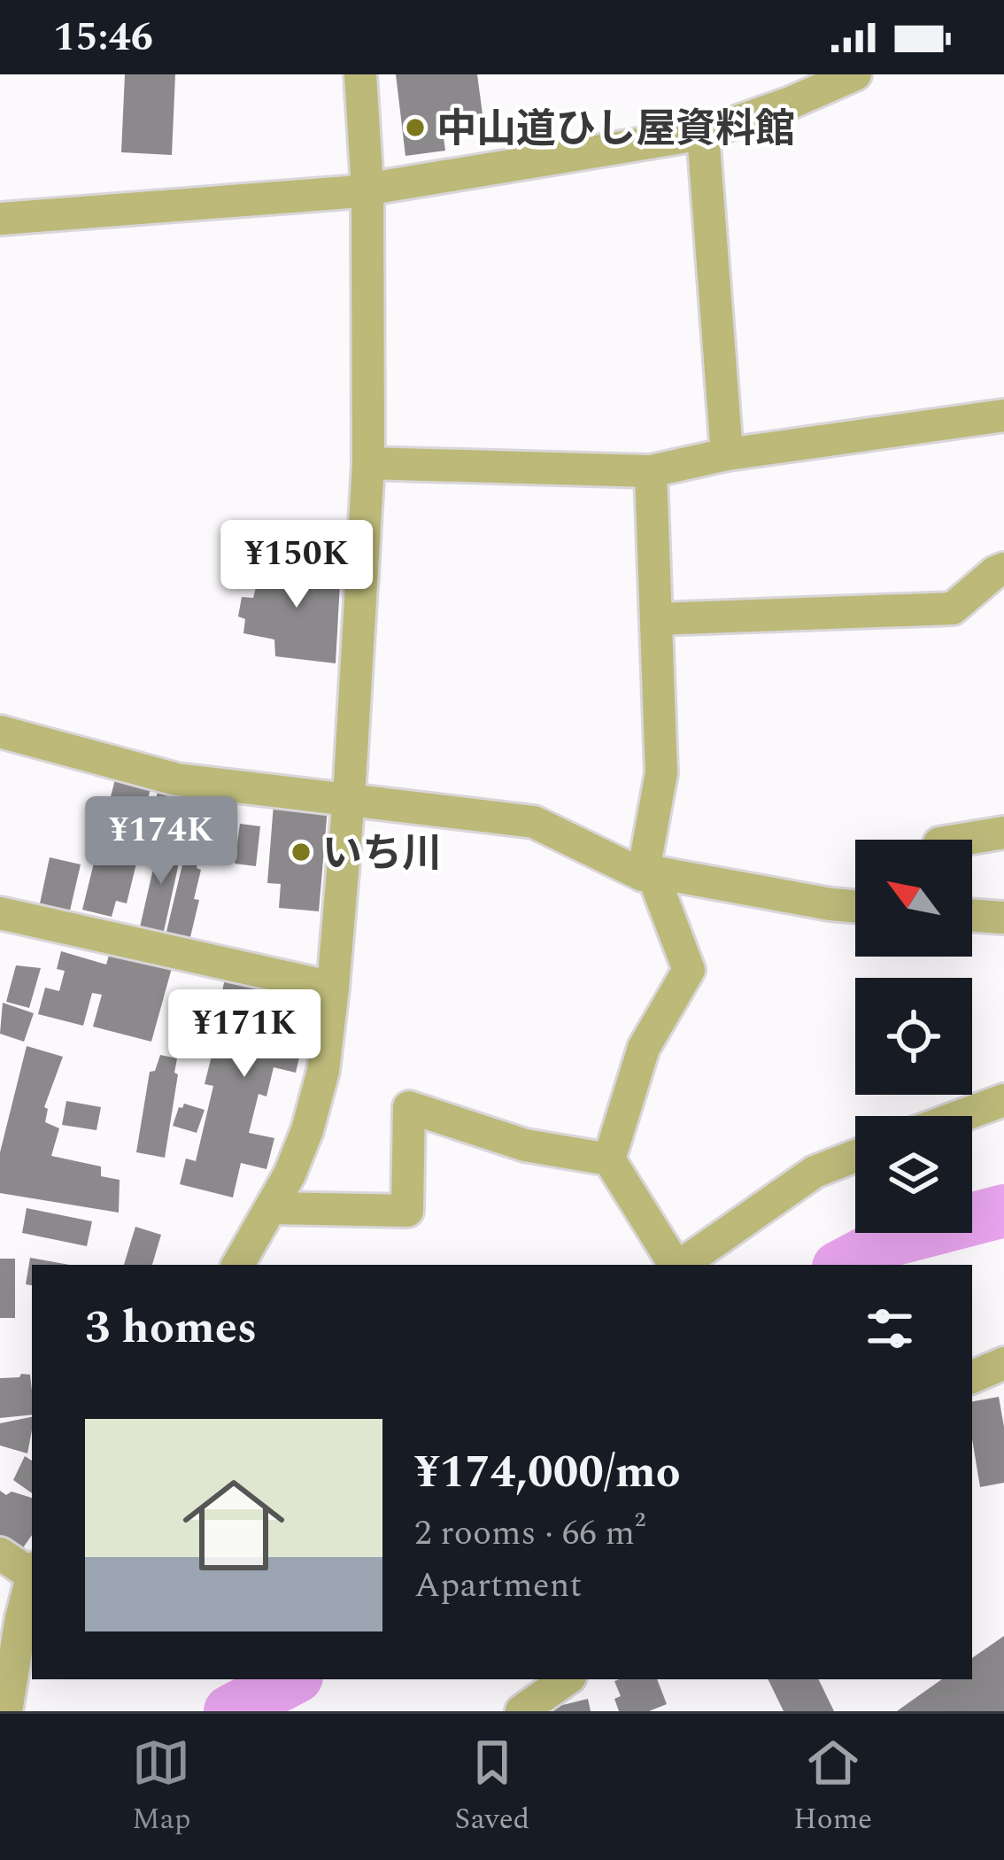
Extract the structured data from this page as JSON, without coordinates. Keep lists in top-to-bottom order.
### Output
{
  "places": ["中山道ひし屋資料館", "いち川"],
  "north": "top left",
  "page": {
    "status": "15:46",
    "price": ["¥150K", "¥174K", "¥171K"],
    "heading": "3 homes",
    "list": [
      {
        "name": "¥174,000/mo",
        "note": "2 rooms · 66 m² · Apartment"
      }
    ],
    "tabs": ["Map", "Saved", "Home"]
  }
}
